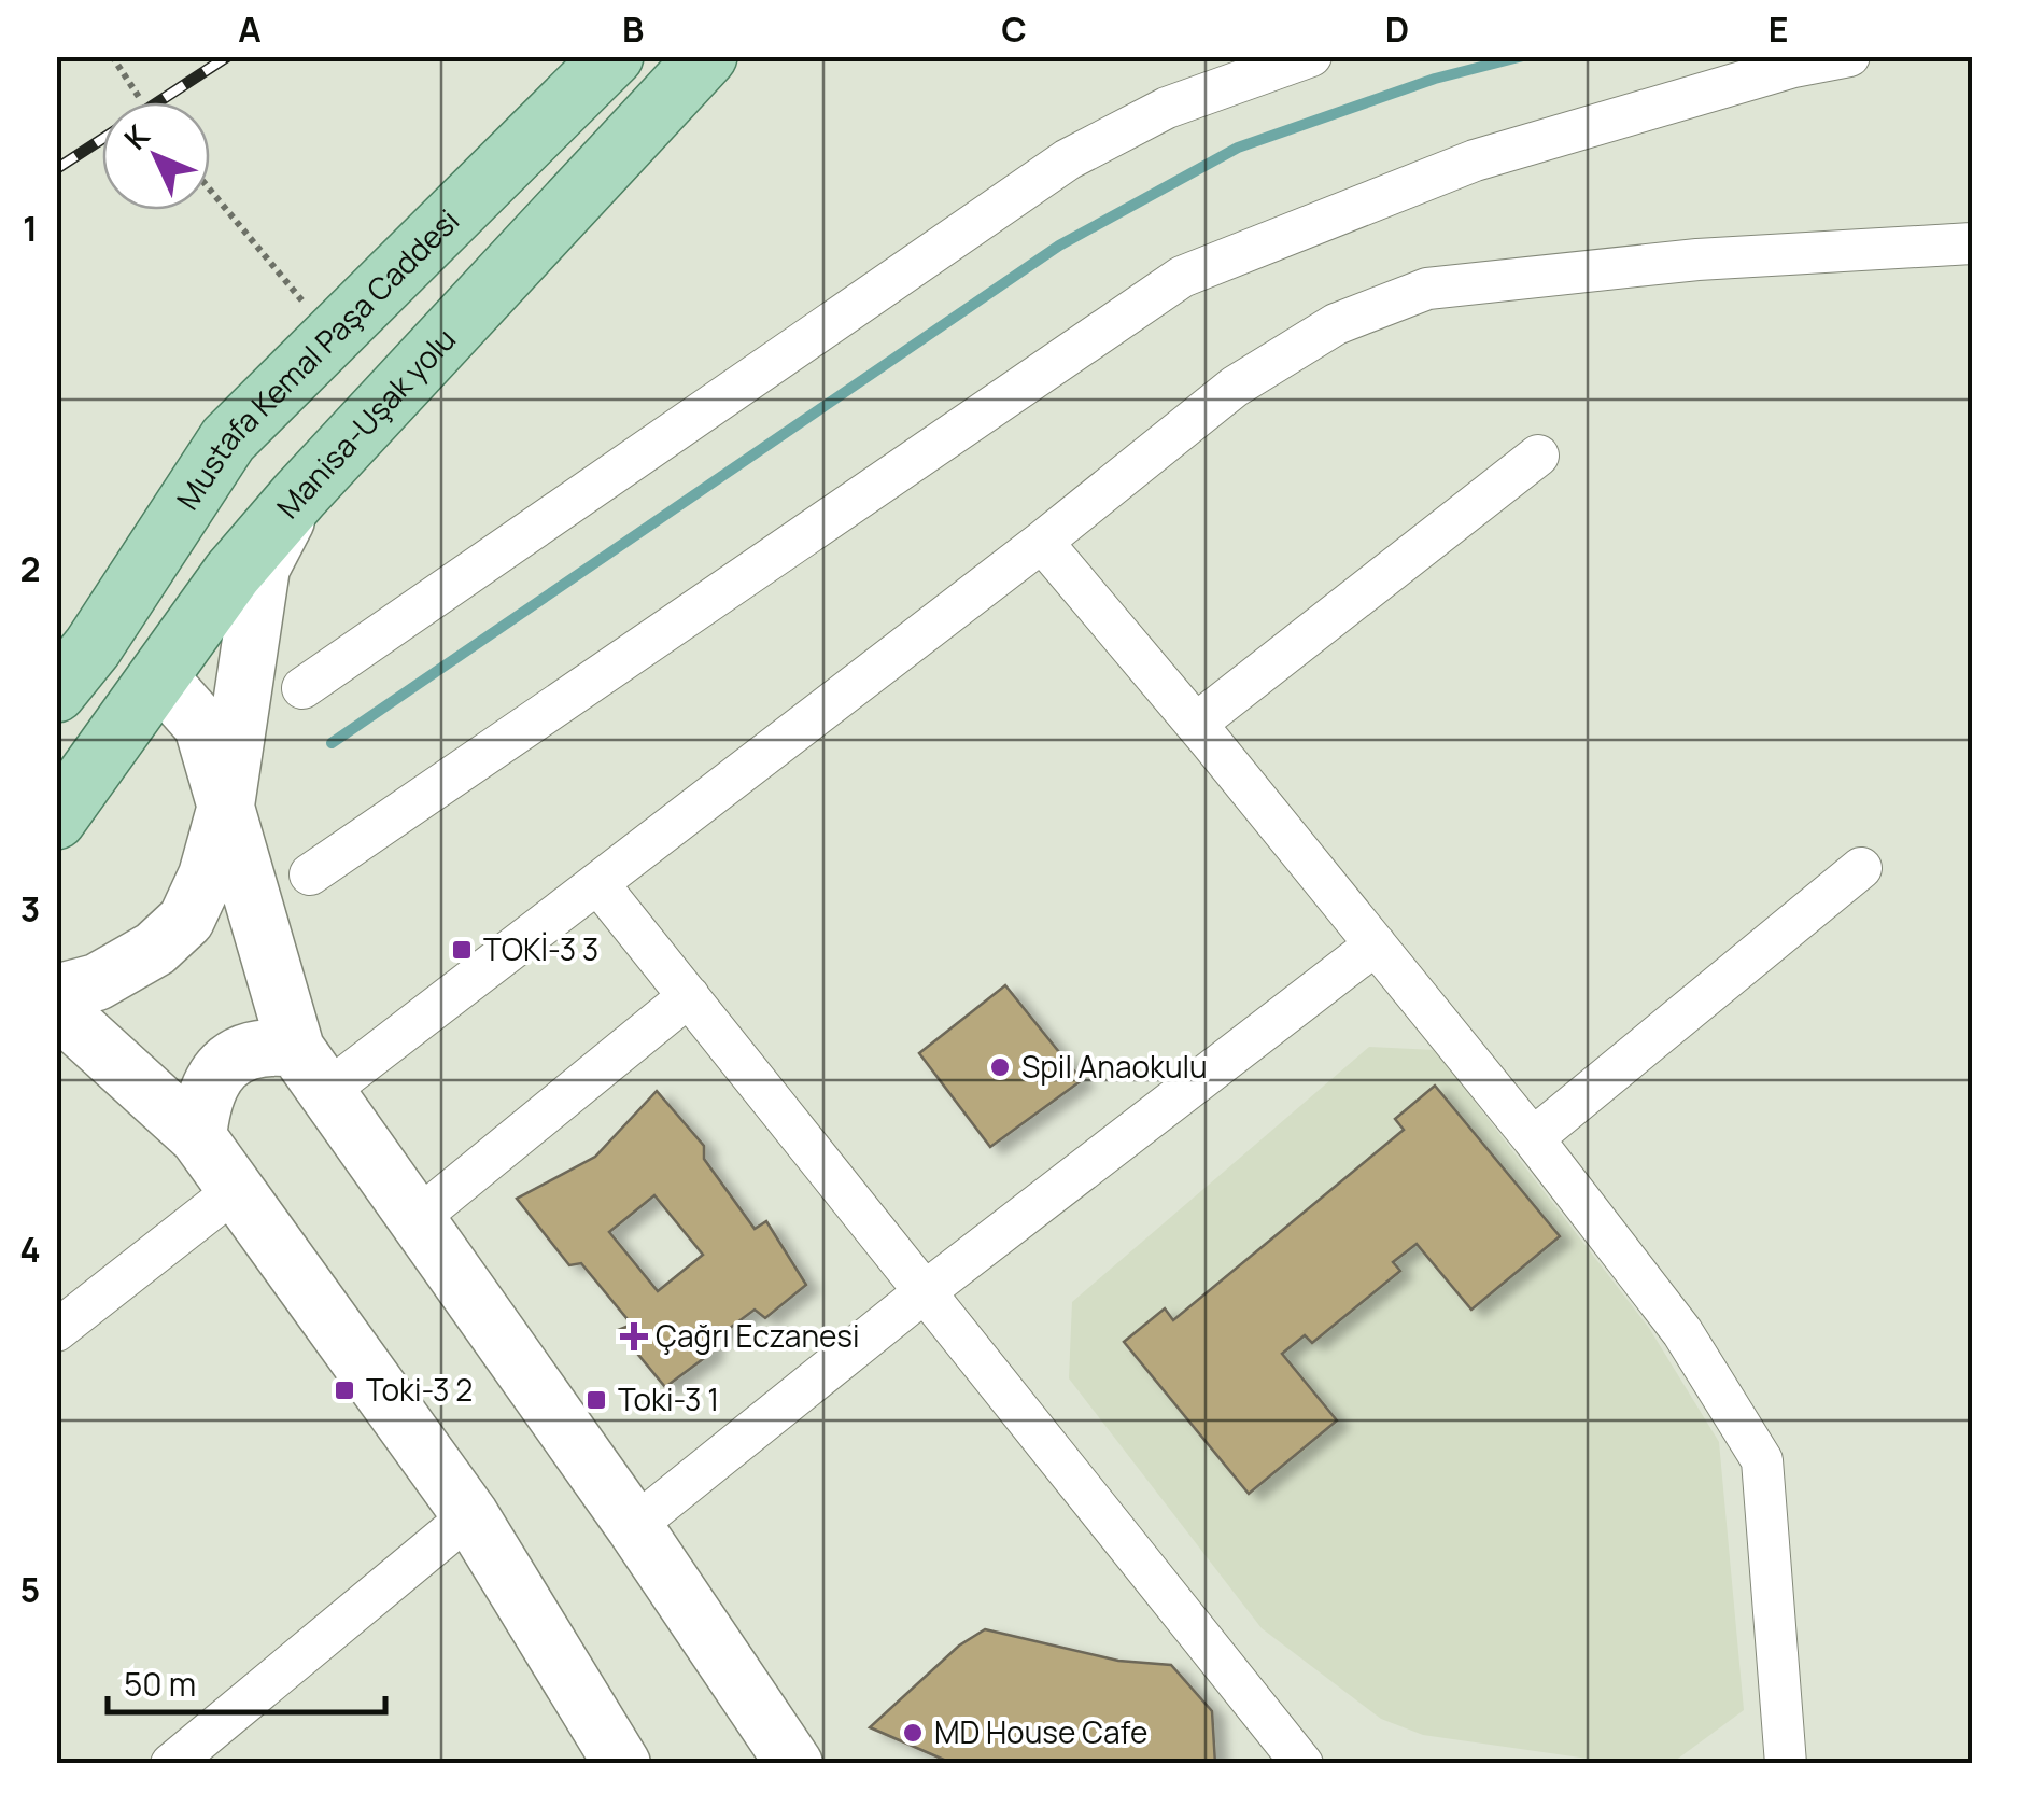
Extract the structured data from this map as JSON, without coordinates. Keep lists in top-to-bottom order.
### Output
{
  "streets": {
    "main road": ["Mustafa Kemal Paşa Caddesi", "Manisa-Uşak yolu"]
  },
  "places": {
    "transit": ["TOKİ-3 3", "Toki-3 2", "Toki-3 1"],
    "other": ["Spil Anaokulu", "MD House Cafe"],
    "health": ["Çağrı Eczanesi"]
  },
  "scale_bar": "50 m",
  "north": "top left",
  "grid": {
    "columns": [
      "A",
      "B",
      "C",
      "D",
      "E"
    ],
    "rows": [
      "1",
      "2",
      "3",
      "4",
      "5"
    ]
  }
}
